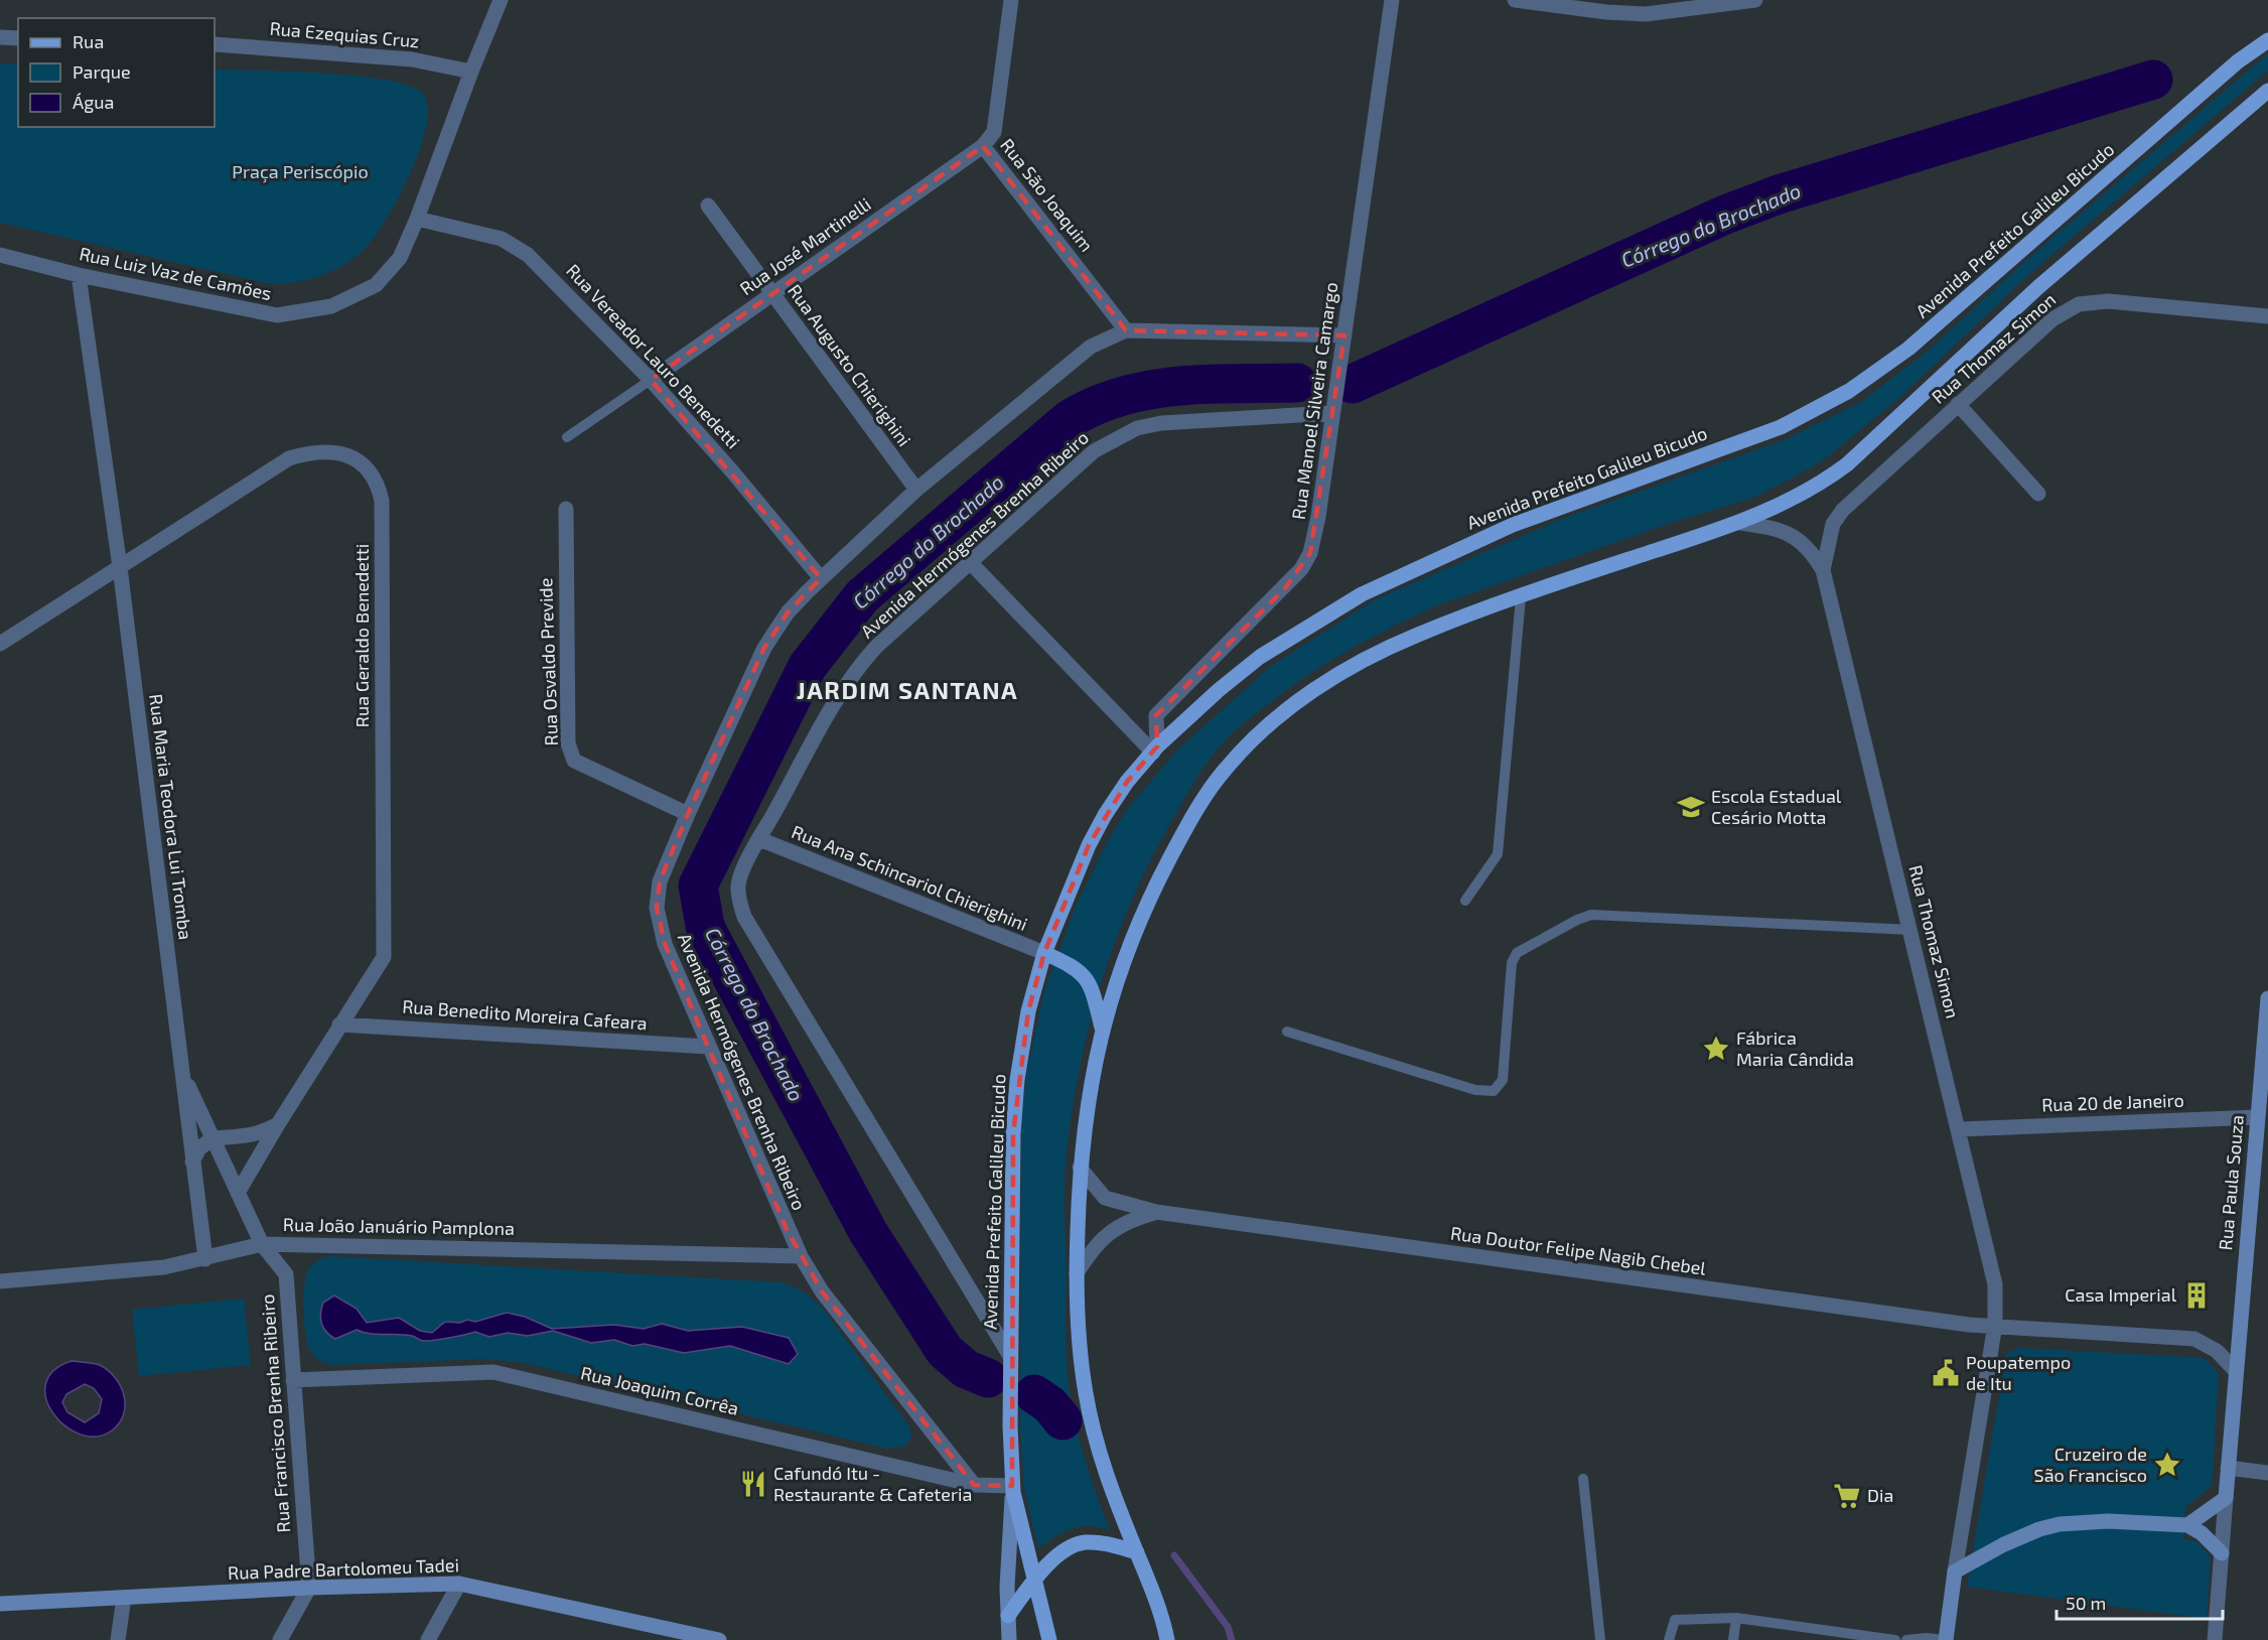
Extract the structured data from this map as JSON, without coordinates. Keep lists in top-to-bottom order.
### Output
{
  "streets": {
    "main road": ["Avenida Prefeito Galileu Bicudo", "Rua Paula Souza", "Rua Padre Bartolomeu Tadei"],
    "street": [
      "Rua Ezequias Cruz",
      "Rua São Joaquim",
      "Rua José Martinelli",
      "Rua Luiz Vaz de Camões",
      "Rua Thomaz Simon",
      "Rua Vereador Lauro Benedetti",
      "Rua Augusto Chierighini",
      "Rua Manoel Silveira Camargo",
      "Avenida Hermógenes Brenha Ribeiro",
      "Rua Geraldo Benedetti",
      "Rua Osvaldo Previde",
      "Rua Maria Teodora Lui Tromba",
      "Rua Ana Schincariol Chierighini",
      "Rua Benedito Moreira Cafeara",
      "Rua 20 de Janeiro",
      "Rua João Januário Pamplona",
      "Rua Doutor Felipe Nagib Chebel",
      "Rua Joaquim Corrêa",
      "Rua Francisco Brenha Ribeiro"
    ]
  },
  "crossings": [
    ["Rua Ezequias Cruz", "Rua Luiz Vaz de Camões"],
    ["Rua São Joaquim", "Rua José Martinelli"],
    ["Rua São Joaquim", "Avenida Hermógenes Brenha Ribeiro"],
    ["Avenida Prefeito Galileu Bicudo", "Rua Manoel Silveira Camargo"],
    ["Avenida Prefeito Galileu Bicudo", "Avenida Hermógenes Brenha Ribeiro"],
    ["Avenida Prefeito Galileu Bicudo", "Rua Ana Schincariol Chierighini"],
    ["Avenida Prefeito Galileu Bicudo", "Rua Joaquim Corrêa"],
    ["Rua José Martinelli", "Rua Vereador Lauro Benedetti"],
    ["Rua José Martinelli", "Rua Augusto Chierighini"],
    ["Rua Luiz Vaz de Camões", "Rua Vereador Lauro Benedetti"],
    ["Rua Luiz Vaz de Camões", "Rua Maria Teodora Lui Tromba"],
    ["Rua Thomaz Simon", "Rua 20 de Janeiro"],
    ["Rua Thomaz Simon", "Rua Doutor Felipe Nagib Chebel"],
    ["Rua Vereador Lauro Benedetti", "Avenida Hermógenes Brenha Ribeiro"],
    ["Rua Augusto Chierighini", "Avenida Hermógenes Brenha Ribeiro"],
    ["Rua Manoel Silveira Camargo", "Avenida Hermógenes Brenha Ribeiro"],
    ["Avenida Hermógenes Brenha Ribeiro", "Rua Osvaldo Previde"],
    ["Avenida Hermógenes Brenha Ribeiro", "Rua Ana Schincariol Chierighini"],
    ["Avenida Hermógenes Brenha Ribeiro", "Rua Benedito Moreira Cafeara"],
    ["Avenida Hermógenes Brenha Ribeiro", "Rua João Januário Pamplona"],
    ["Avenida Hermógenes Brenha Ribeiro", "Rua Joaquim Corrêa"],
    ["Rua Geraldo Benedetti", "Rua Maria Teodora Lui Tromba"],
    ["Rua Geraldo Benedetti", "Rua Benedito Moreira Cafeara"],
    ["Rua Maria Teodora Lui Tromba", "Rua João Januário Pamplona"],
    ["Rua Maria Teodora Lui Tromba", "Rua Francisco Brenha Ribeiro"],
    ["Rua 20 de Janeiro", "Rua Paula Souza"],
    ["Rua Paula Souza", "Rua Doutor Felipe Nagib Chebel"],
    ["Rua João Januário Pamplona", "Rua Francisco Brenha Ribeiro"],
    ["Rua Joaquim Corrêa", "Rua Francisco Brenha Ribeiro"],
    ["Rua Francisco Brenha Ribeiro", "Rua Padre Bartolomeu Tadei"]
  ],
  "districts": ["JARDIM SANTANA"],
  "water": ["Córrego do Brochado"],
  "parks": ["Praça Periscópio"],
  "places": {
    "school or university": ["Escola Estadual Cesário Motta"],
    "place": ["Fábrica Maria Cândida", "Cruzeiro de São Francisco"],
    "building": ["Casa Imperial"],
    "public building": ["Poupatempo de Itu"],
    "restaurant": ["Cafundó Itu - Restaurante & Cafeteria"],
    "supermarket": ["Dia"]
  },
  "legend": ["Rua", "Parque", "Água"],
  "scale_bar": "50 m"
}
